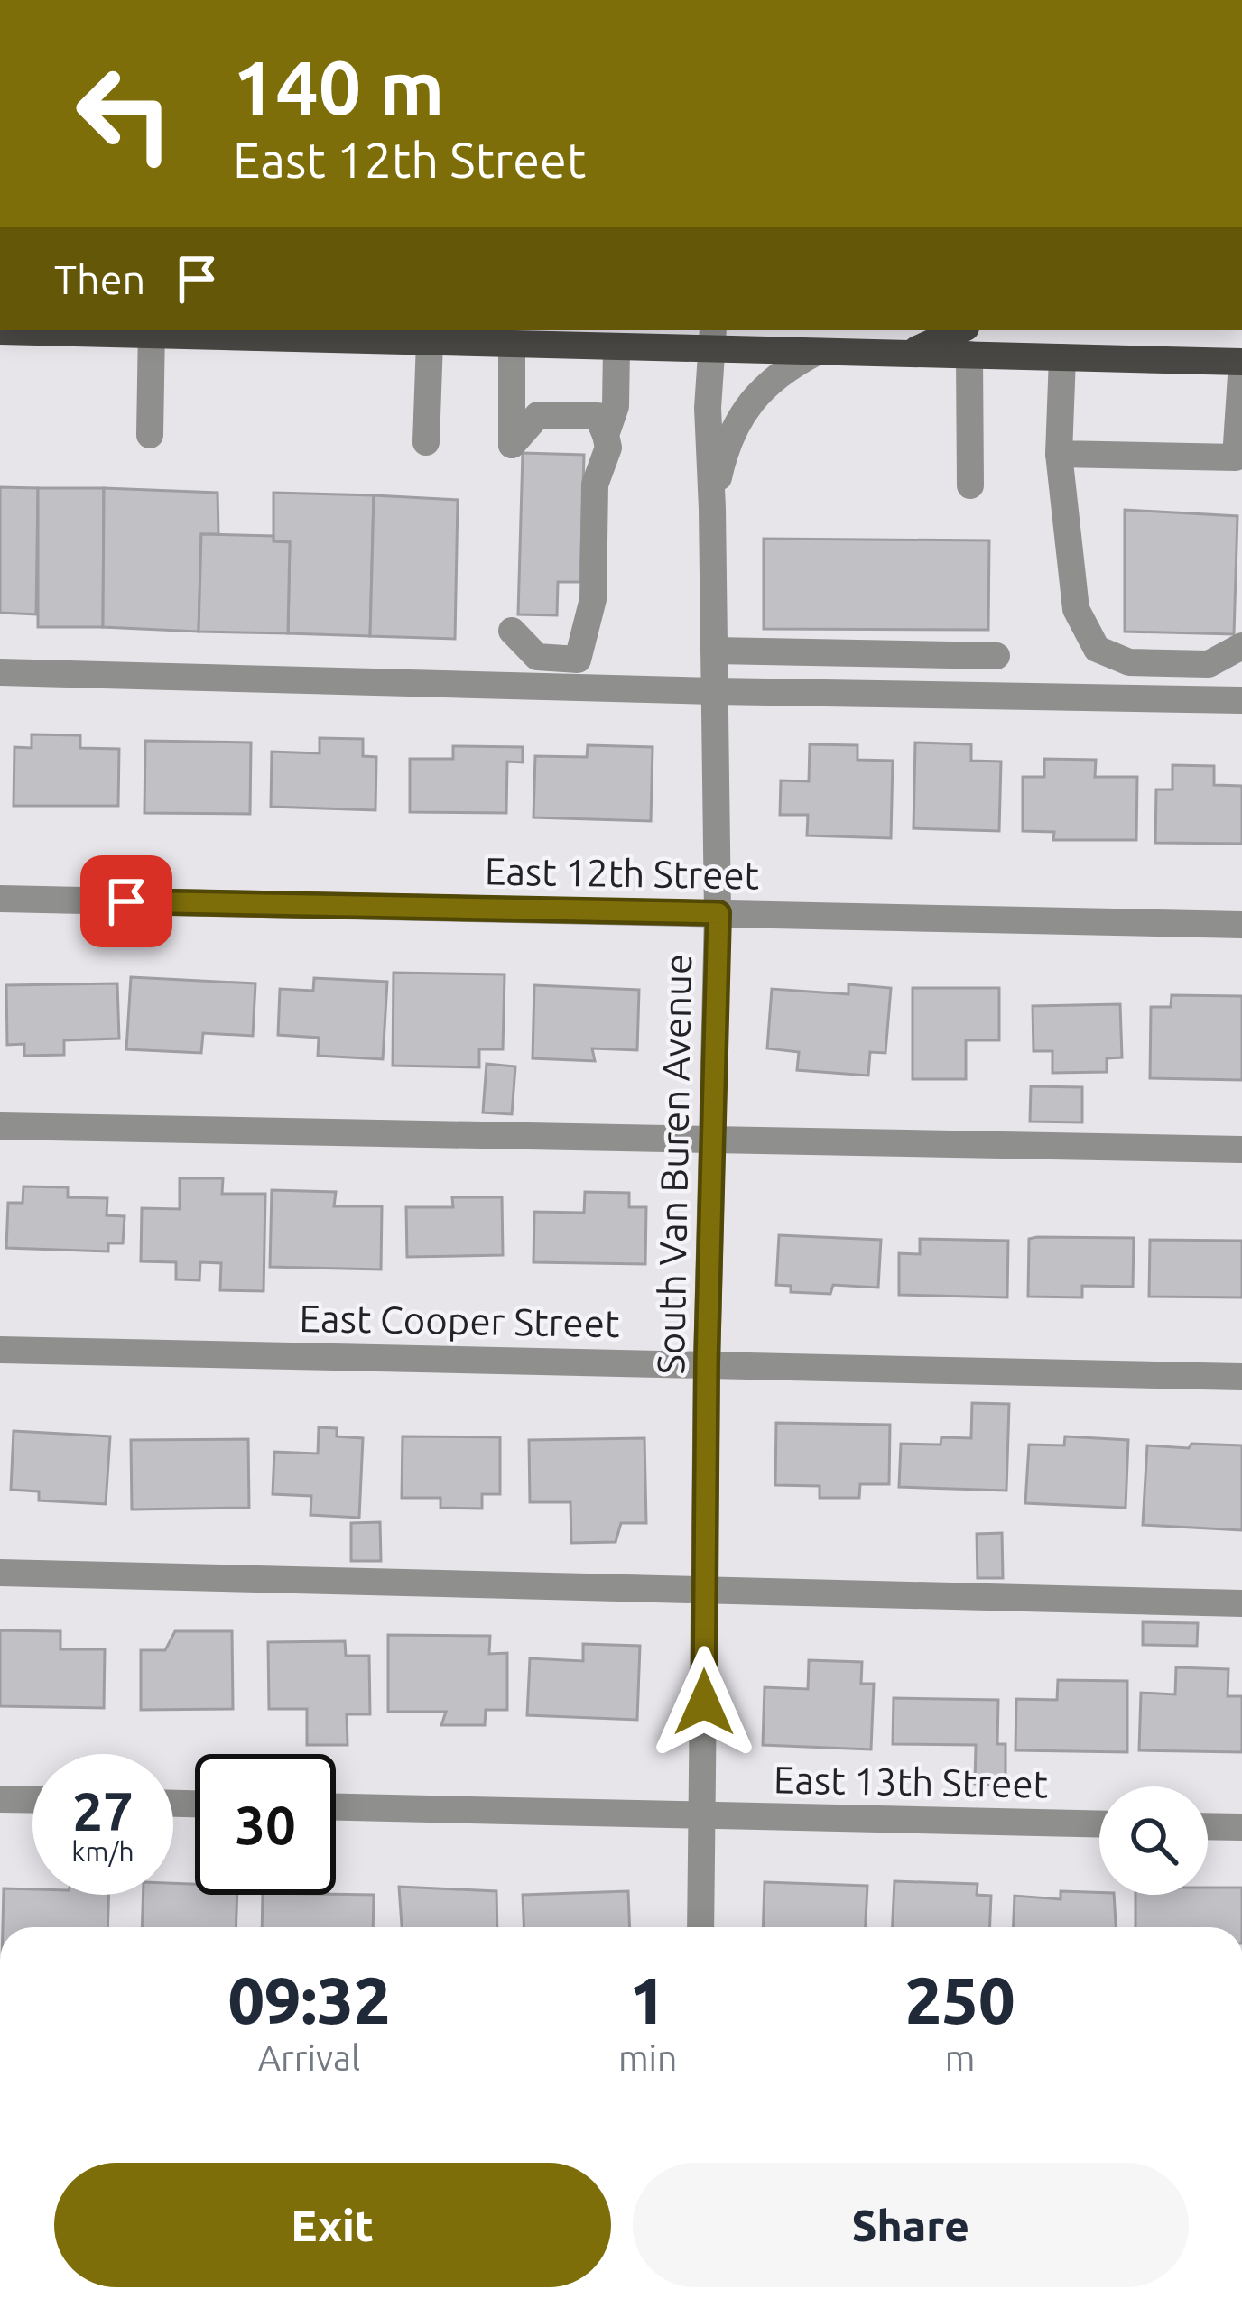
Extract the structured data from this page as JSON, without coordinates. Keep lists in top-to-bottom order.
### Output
{
  "streets": {
    "street": [
      "East 12th Street",
      "South Van Buren Avenue",
      "East Cooper Street",
      "East 13th Street"
    ]
  },
  "crossings": [
    ["East 12th Street", "South Van Buren Avenue"],
    ["South Van Buren Avenue", "East Cooper Street"],
    ["South Van Buren Avenue", "East 13th Street"]
  ],
  "page": {
    "turn": ["140 m", "East 12th Street"],
    "then": "Then",
    "speed": "27 km/h",
    "limit": "30",
    "eta": [
      "09:32",
      "Arrival",
      "1",
      "min",
      "250",
      "m"
    ],
    "buttons": ["Exit", "Share"]
  }
}
